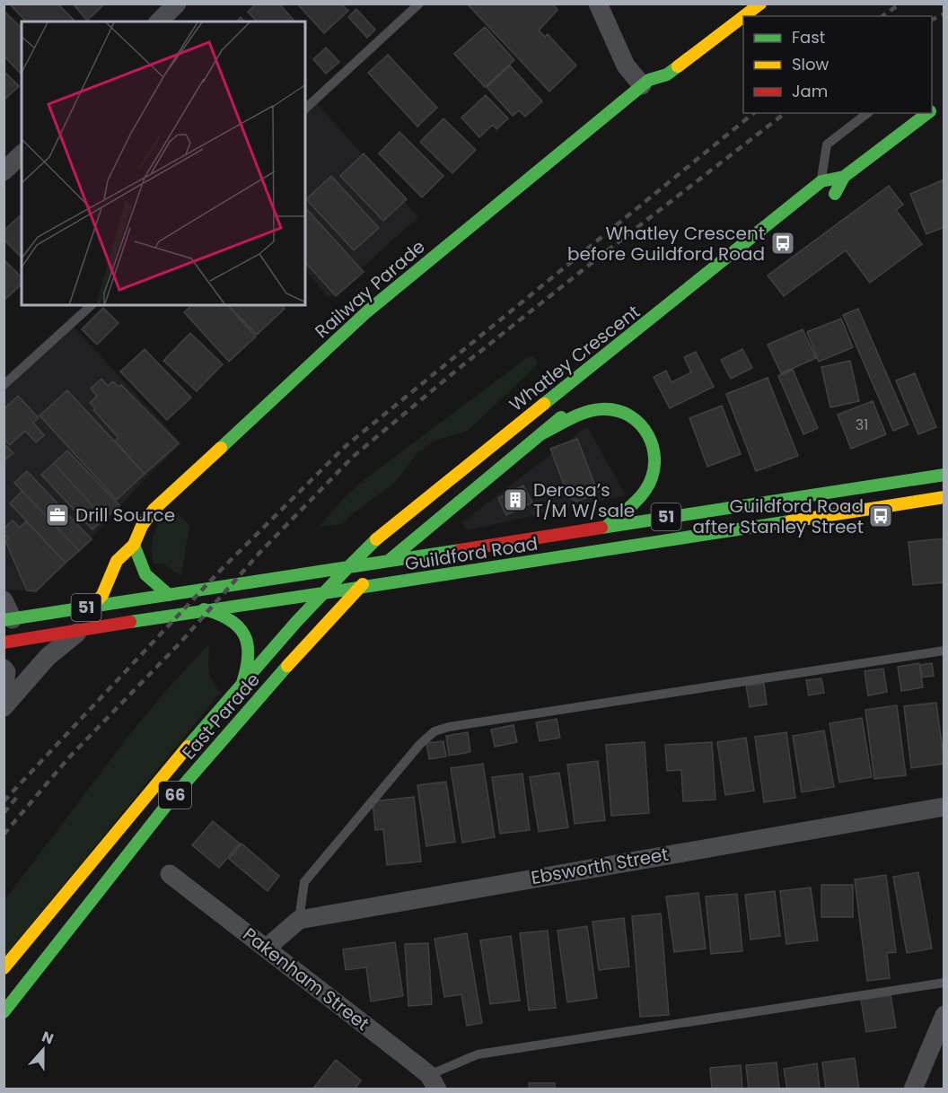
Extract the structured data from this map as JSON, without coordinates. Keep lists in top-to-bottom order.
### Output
{
  "streets": {
    "main road": [
      "Railway Parade",
      "Whatley Crescent",
      "51",
      "Guildford Road",
      "East Parade",
      "66"
    ],
    "street": ["Ebsworth Street", "Pakenham Street"]
  },
  "crossings": [
    ["Railway Parade", "Guildford Road"],
    ["Whatley Crescent", "Guildford Road"],
    ["Whatley Crescent", "East Parade"],
    ["51", "Guildford Road"],
    ["51", "East Parade"],
    ["Guildford Road", "East Parade"],
    ["Ebsworth Street", "Pakenham Street"]
  ],
  "places": {
    "bus stop": ["Whatley Crescent before Guildford Road", "Guildford Road after Stanley Street"],
    "building": ["Derosa’s T/M W/sale"],
    "office": ["Drill Source"]
  },
  "house_numbers": ["31"],
  "legend": ["Fast", "Slow", "Jam"],
  "north": "top"
}
